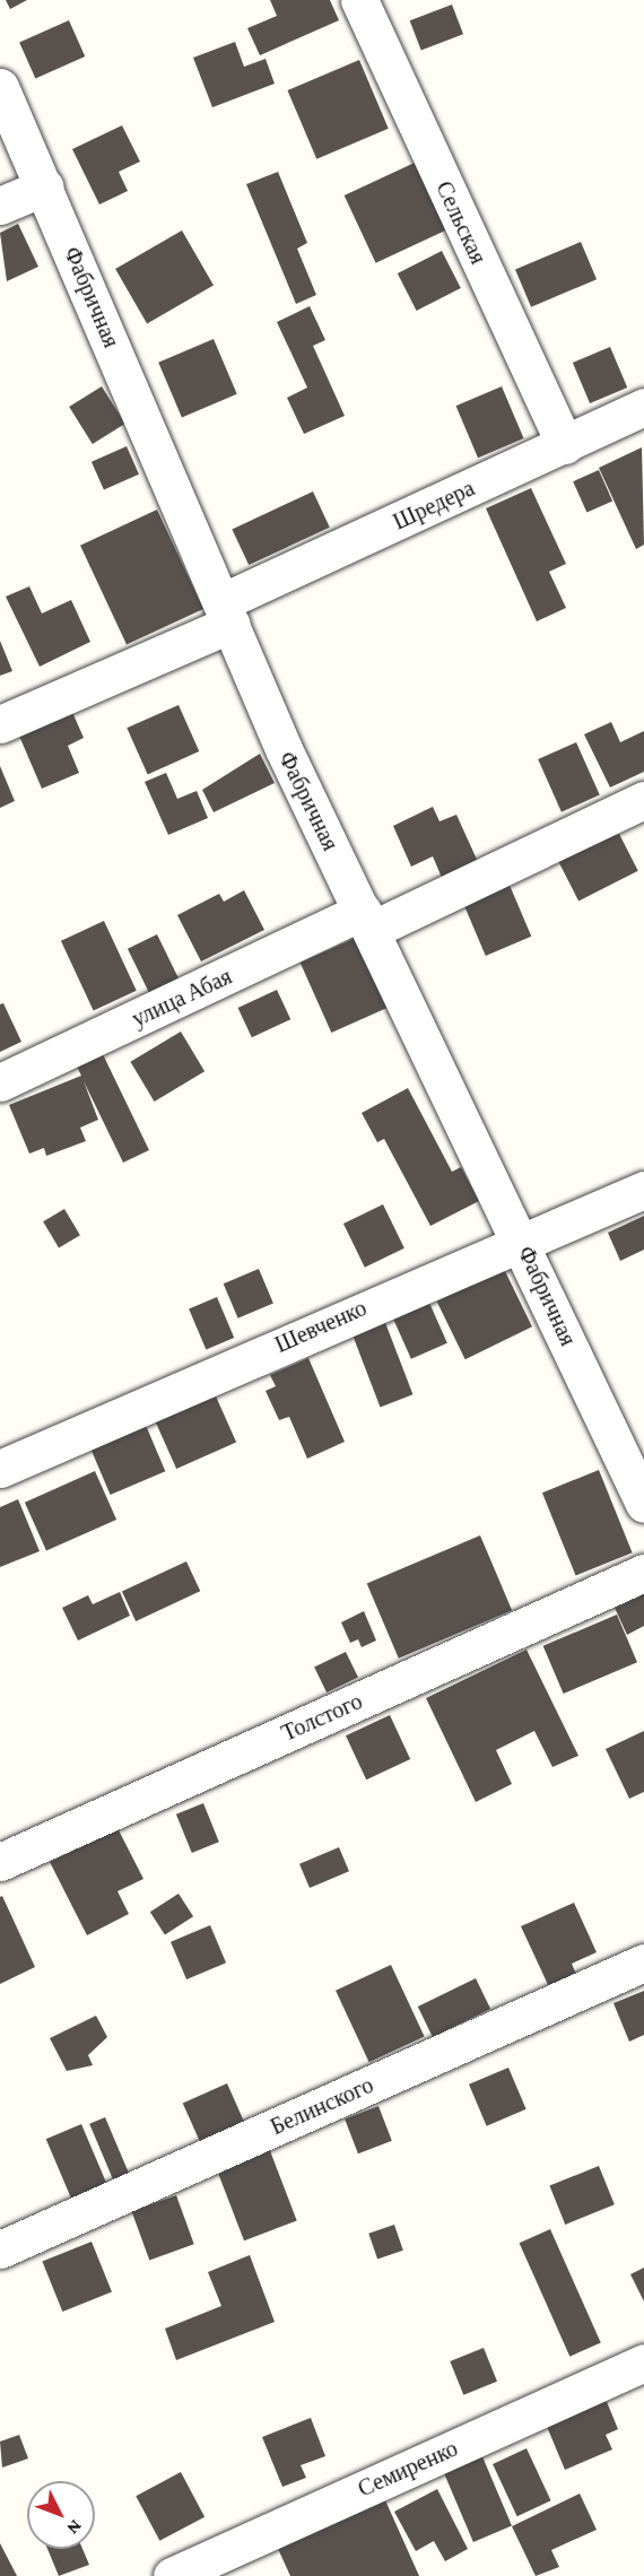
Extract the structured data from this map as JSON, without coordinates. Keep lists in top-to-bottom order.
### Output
{
  "streets": {
    "street": [
      "Сельская",
      "Фабричная",
      "Шредера",
      "улица Абая",
      "Шевченко",
      "Толстого",
      "Белинского",
      "Семиренко"
    ]
  },
  "crossings": [
    ["Сельская", "Шредера"],
    ["Фабричная", "Шредера"],
    ["Фабричная", "улица Абая"],
    ["Фабричная", "Шевченко"]
  ],
  "north": "bottom right"
}
